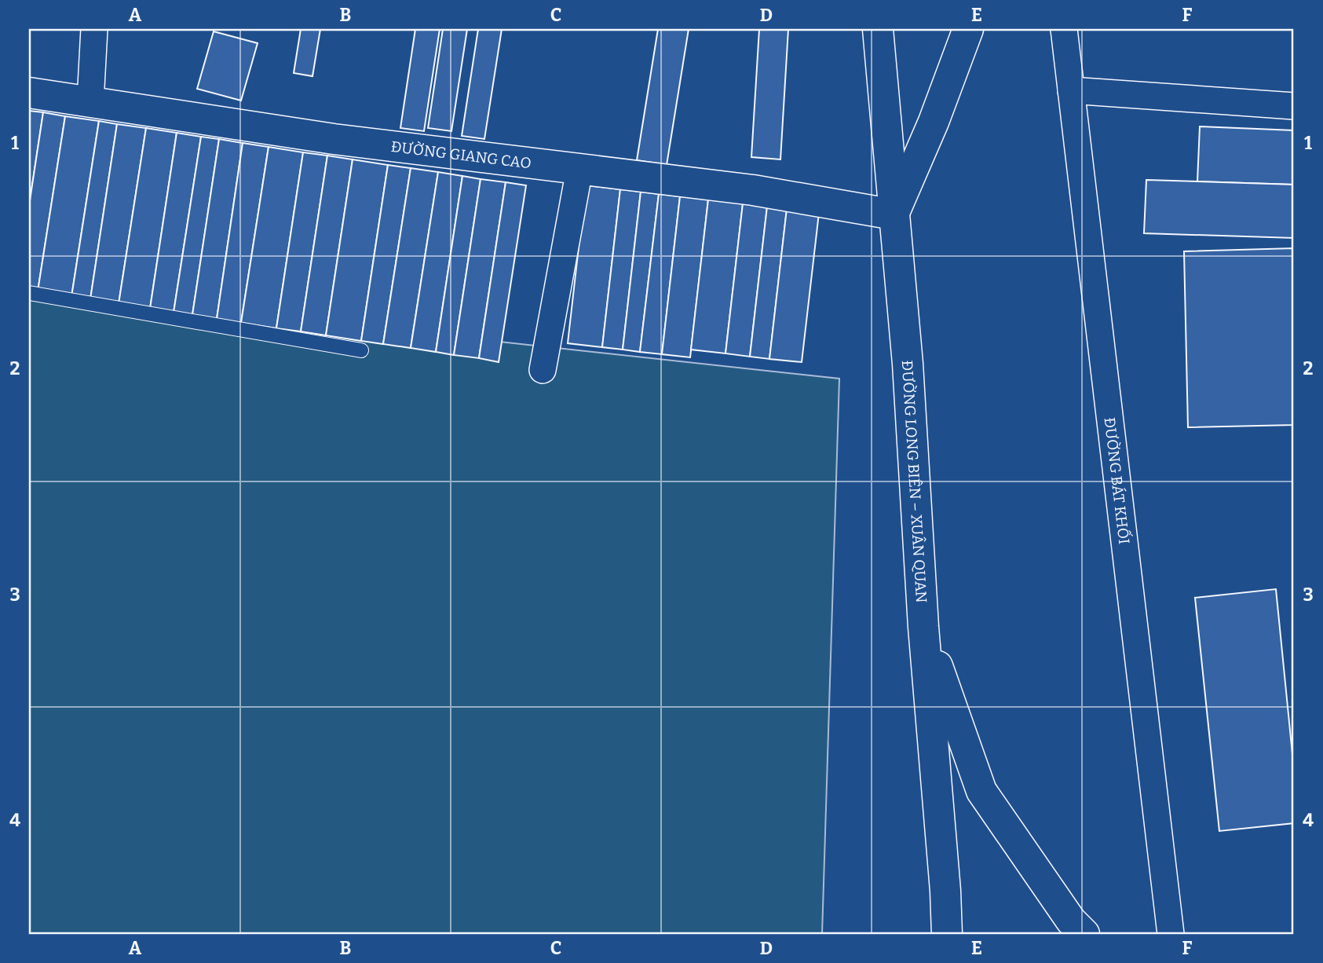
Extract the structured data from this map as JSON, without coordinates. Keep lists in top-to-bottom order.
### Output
{
  "streets": {
    "main road": ["ĐƯỜNG GIANG CAO", "ĐƯỜNG LONG BIÊN – XUÂN QUAN"],
    "street": ["ĐƯỜNG BÁT KHỐI"]
  },
  "crossings": [
    ["ĐƯỜNG GIANG CAO", "ĐƯỜNG LONG BIÊN – XUÂN QUAN"]
  ],
  "grid": {
    "columns": [
      "A",
      "B",
      "C",
      "D",
      "E",
      "F"
    ],
    "rows": [
      "1",
      "2",
      "3",
      "4"
    ]
  }
}
